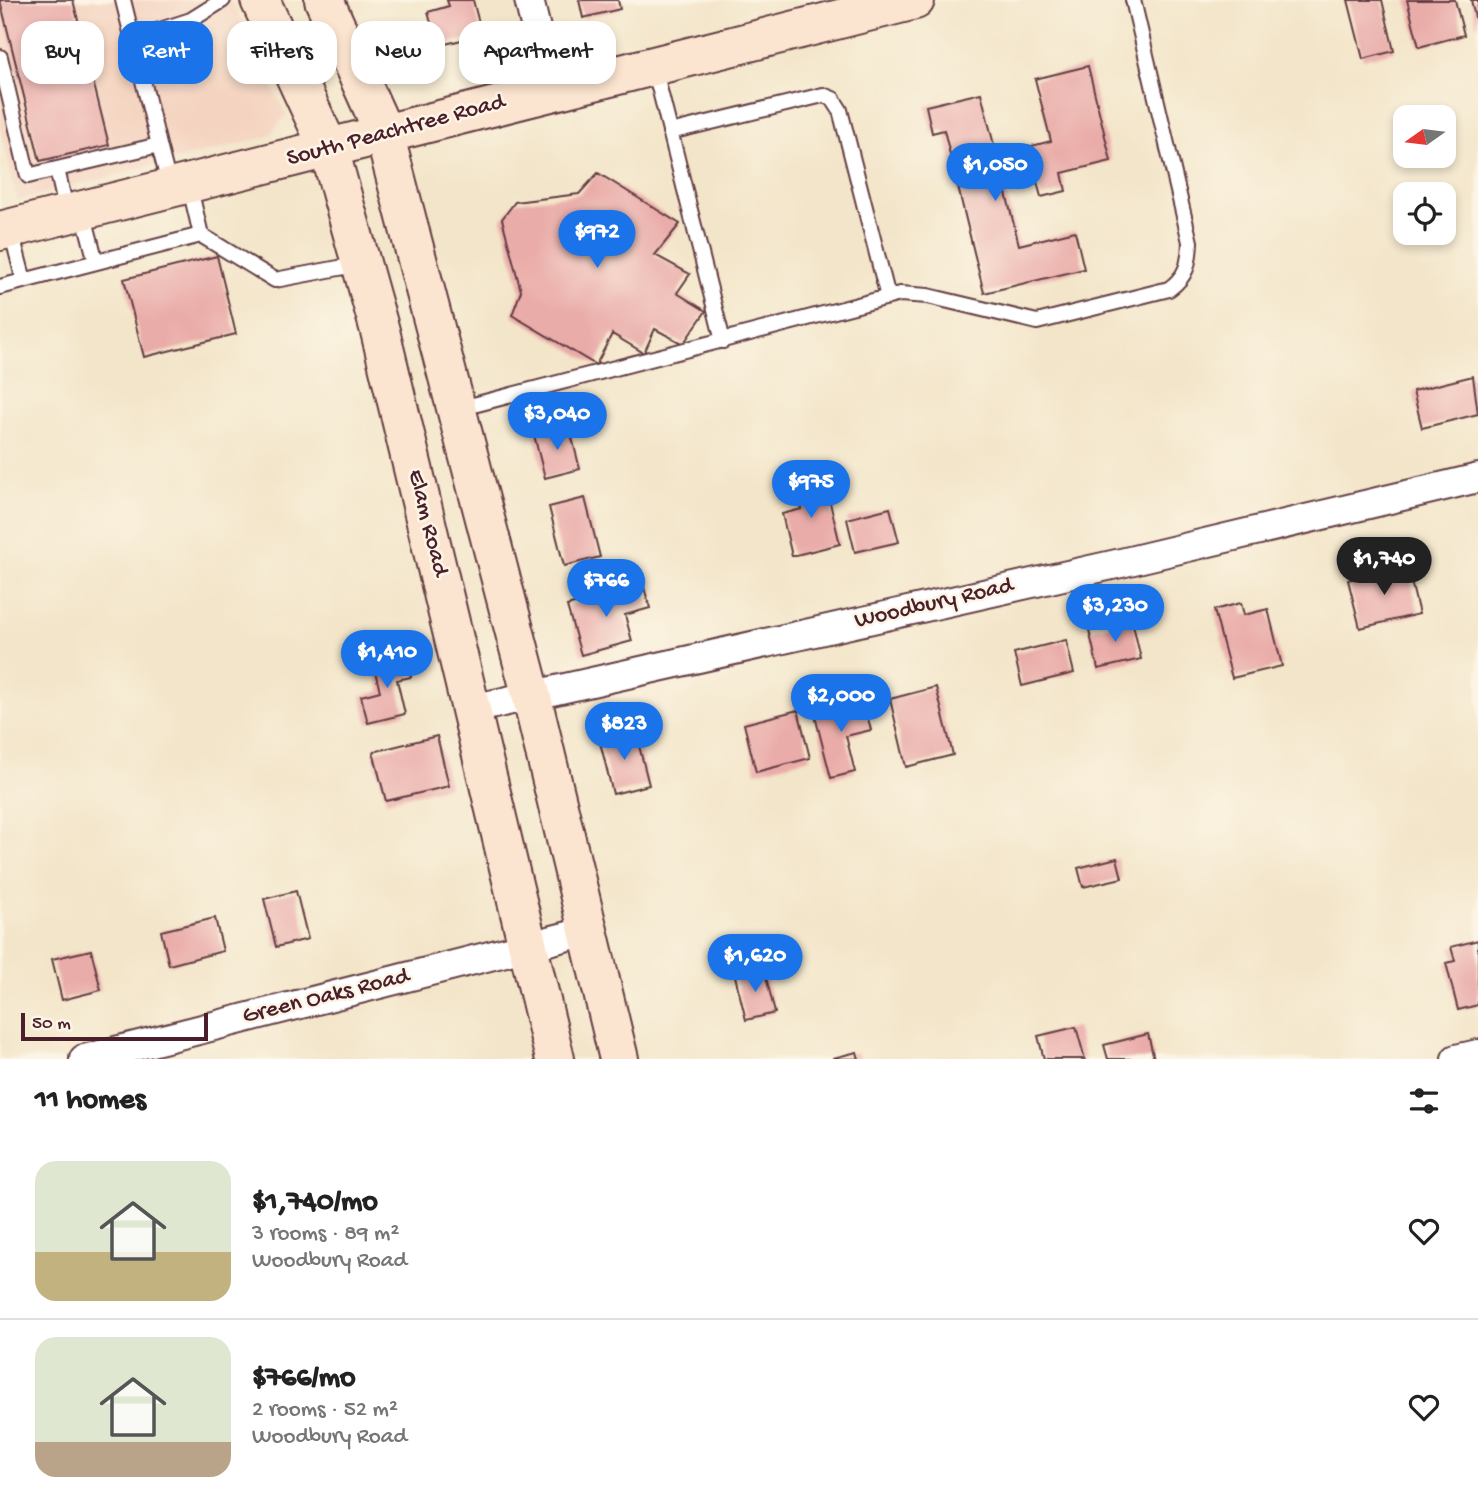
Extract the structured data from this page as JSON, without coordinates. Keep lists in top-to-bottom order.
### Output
{
  "streets": {
    "main road": ["South Peachtree Road", "Elam Road"],
    "street": ["Woodbury Road", "Green Oaks Road"]
  },
  "crossings": [
    ["South Peachtree Road", "Elam Road"],
    ["Elam Road", "Woodbury Road"],
    ["Elam Road", "Green Oaks Road"]
  ],
  "scale_bar": "50 m",
  "north": "left",
  "page": {
    "chip": [
      "Buy",
      "Rent",
      "Filters",
      "New",
      "Apartment"
    ],
    "price": [
      "$1,050",
      "$972",
      "$3,040",
      "$975",
      "$1,740",
      "$766",
      "$3,230",
      "$1,410",
      "$2,000",
      "$823",
      "$1,620"
    ],
    "scale": "50 m",
    "heading": "11 homes",
    "list": [
      {
        "name": "$1,740/mo",
        "note": "3 rooms · 89 m² · Woodbury Road"
      },
      {
        "name": "$766/mo",
        "note": "2 rooms · 52 m² · Woodbury Road"
      }
    ]
  }
}
